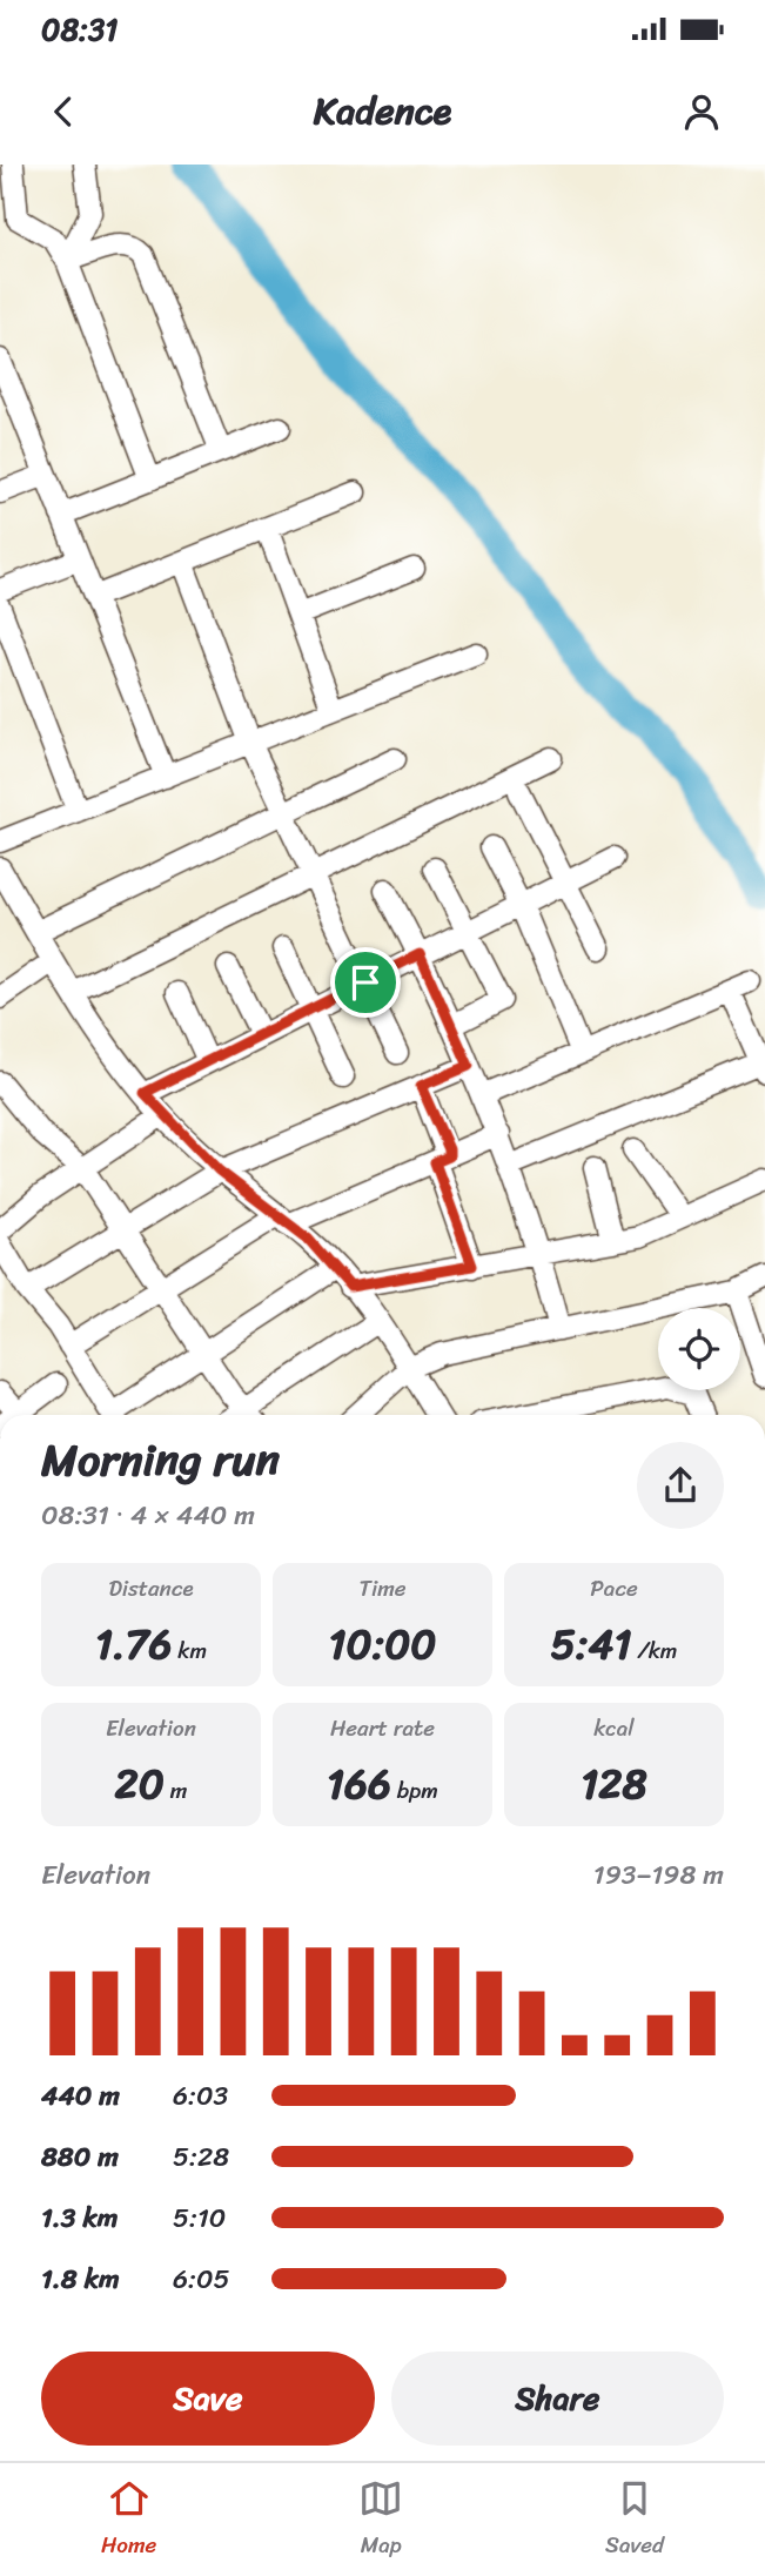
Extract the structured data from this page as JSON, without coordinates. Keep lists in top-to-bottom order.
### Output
{
  "page": {
    "status": "08:31",
    "header": "Kadence",
    "heading": ["Morning run", "08:31 · 4 × 440 m"],
    "stats": [
      ["Distance", "1.76 km"],
      ["Time", "10:00"],
      ["Pace", "5:41 /km"],
      ["Elevation", "20 m"],
      ["Heart rate", "166 bpm"],
      ["kcal", "128"]
    ],
    "chart": ["Elevation", "193–198 m"],
    "list": [
      {
        "name": "440 m",
        "note": "6:03"
      },
      {
        "name": "880 m",
        "note": "5:28"
      },
      {
        "name": "1.3 km",
        "note": "5:10"
      },
      {
        "name": "1.8 km",
        "note": "6:05"
      }
    ],
    "buttons": ["Save", "Share"],
    "tabs": ["Home", "Map", "Saved"]
  }
}
